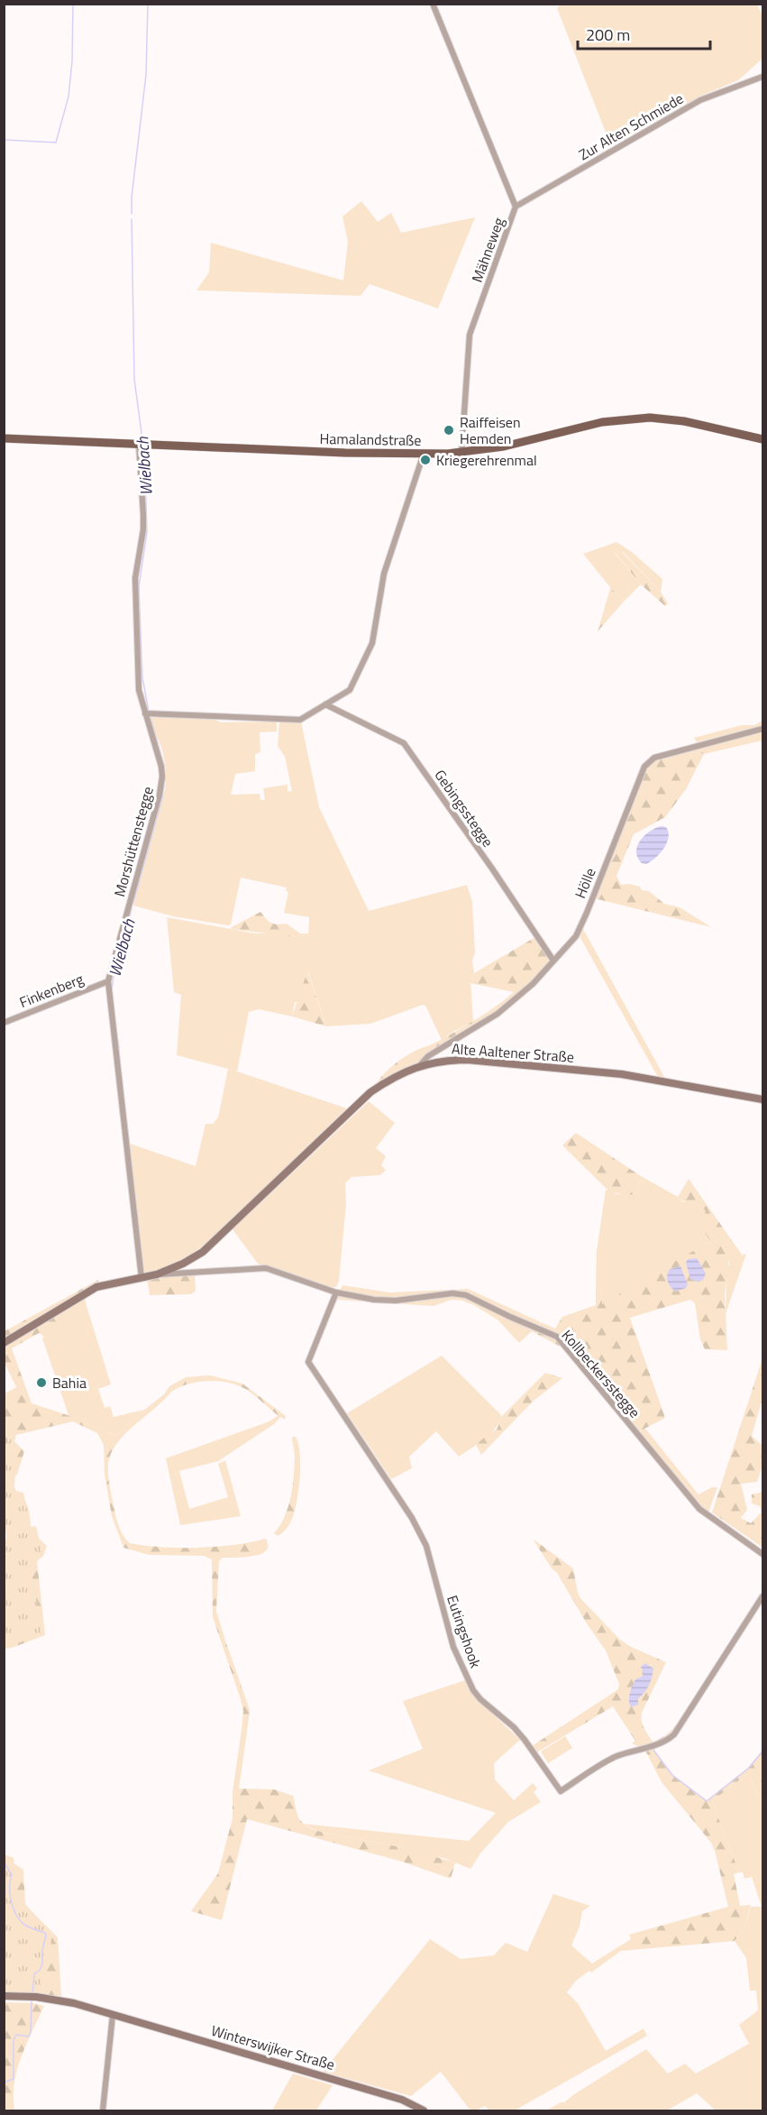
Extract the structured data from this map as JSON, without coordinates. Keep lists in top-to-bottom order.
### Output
{
  "streets": {
    "main road": ["Hamalandstraße"],
    "street": [
      "Zur Alten Schmiede",
      "Mähneweg",
      "Gebingsstegge",
      "Morshüttenstegge",
      "Hölle",
      "Finkenberg",
      "Alte Aaltener Straße",
      "Kollbeckersstegge",
      "Eutingshook",
      "Winterswijker Straße"
    ]
  },
  "crossings": [
    ["Zur Alten Schmiede", "Mähneweg"],
    ["Mähneweg", "Hamalandstraße"],
    ["Hamalandstraße", "Morshüttenstegge"],
    ["Gebingsstegge", "Hölle"],
    ["Morshüttenstegge", "Finkenberg"],
    ["Morshüttenstegge", "Alte Aaltener Straße"],
    ["Hölle", "Alte Aaltener Straße"],
    ["Alte Aaltener Straße", "Kollbeckersstegge"],
    ["Kollbeckersstegge", "Eutingshook"]
  ],
  "water": ["Wielbach"],
  "places": ["Raiffeisen Hemden", "Kriegerehrenmal", "Bahia"],
  "scale_bar": "200 m"
}
